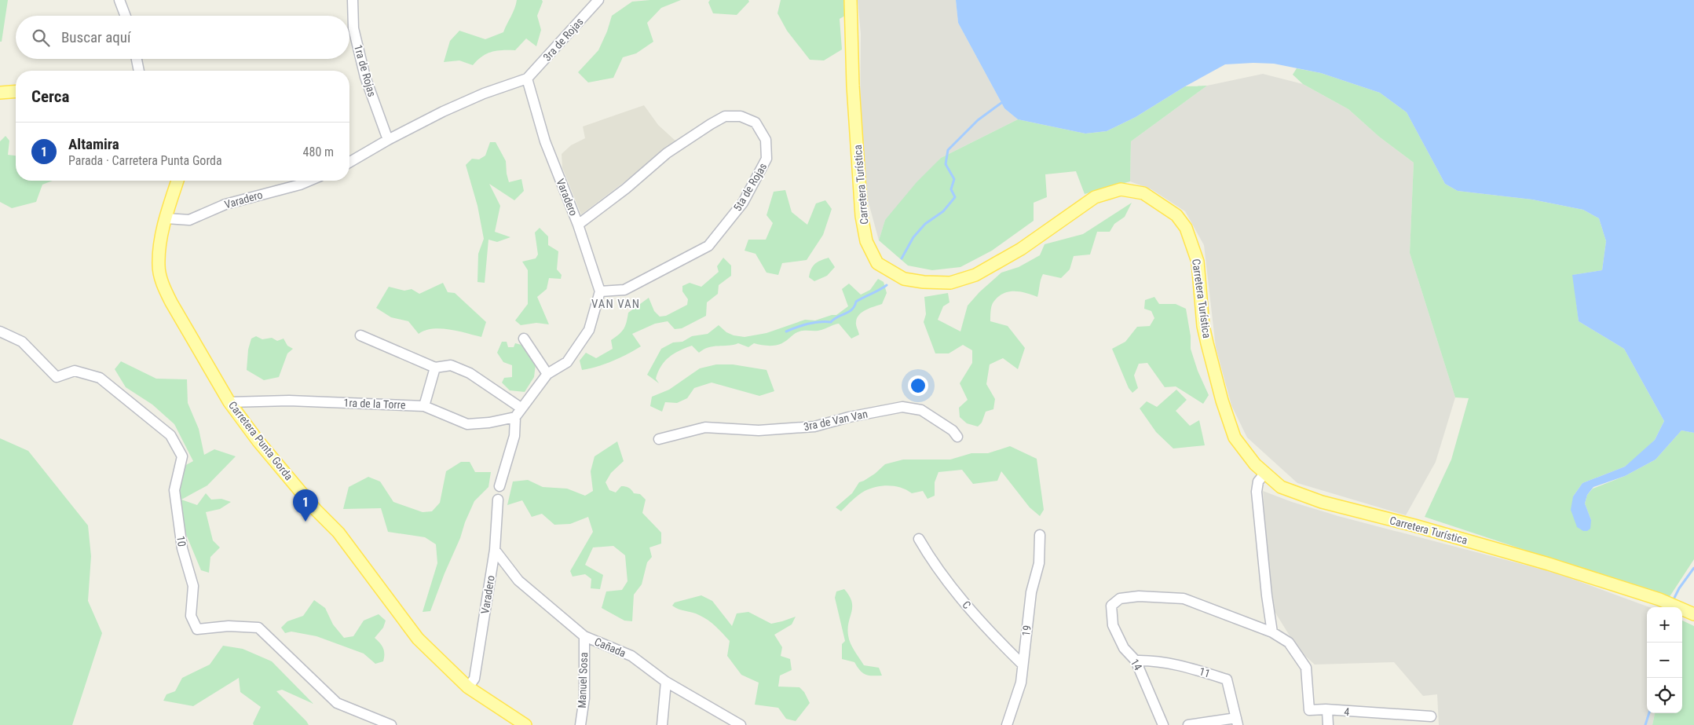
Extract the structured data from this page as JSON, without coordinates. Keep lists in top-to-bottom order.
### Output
{
  "streets": {
    "main road": ["Carretera Turística", "Carretera Punta Gorda"],
    "street": [
      "3ra de Rojas",
      "1ra de Rojas",
      "5ta de Rojas",
      "Varadero",
      "1ra de la Torre",
      "3ra de Van Van",
      "10",
      "C",
      "19",
      "Cañada",
      "14",
      "11",
      "Manuel Sosa",
      "4"
    ]
  },
  "crossings": [
    ["3ra de Rojas", "Varadero"],
    ["5ta de Rojas", "Varadero"],
    ["Varadero", "Carretera Punta Gorda"],
    ["Varadero", "Cañada"],
    ["1ra de la Torre", "Carretera Punta Gorda"],
    ["C", "19"],
    ["Cañada", "Manuel Sosa"],
    ["14", "11"],
    ["14", "4"]
  ],
  "districts": ["VAN VAN"],
  "page": {
    "search": "Buscar aquí",
    "heading": "Cerca",
    "list": [
      {
        "mark": "1",
        "name": "Altamira",
        "note": "Parada · Carretera Punta Gorda",
        "value": "480 m"
      }
    ],
    "pins": "1",
    "map_buttons": ["+", "−"]
  }
}
